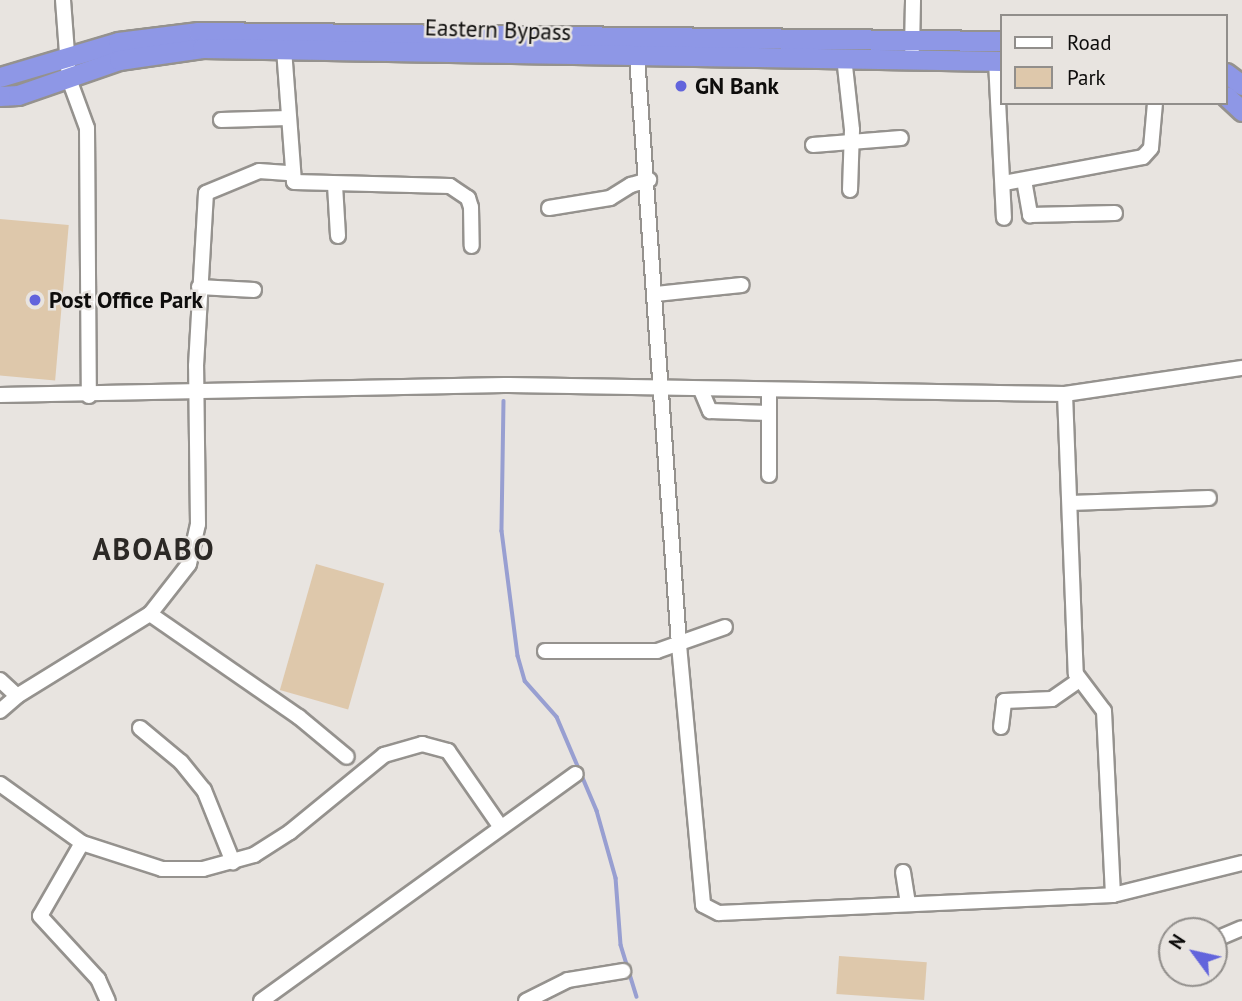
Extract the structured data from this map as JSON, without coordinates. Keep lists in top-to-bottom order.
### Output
{
  "streets": {
    "highway": ["Eastern Bypass"]
  },
  "districts": ["ABOABO"],
  "places": ["GN Bank", "Post Office Park"],
  "legend": ["Road", "Park"],
  "north": "top left"
}
